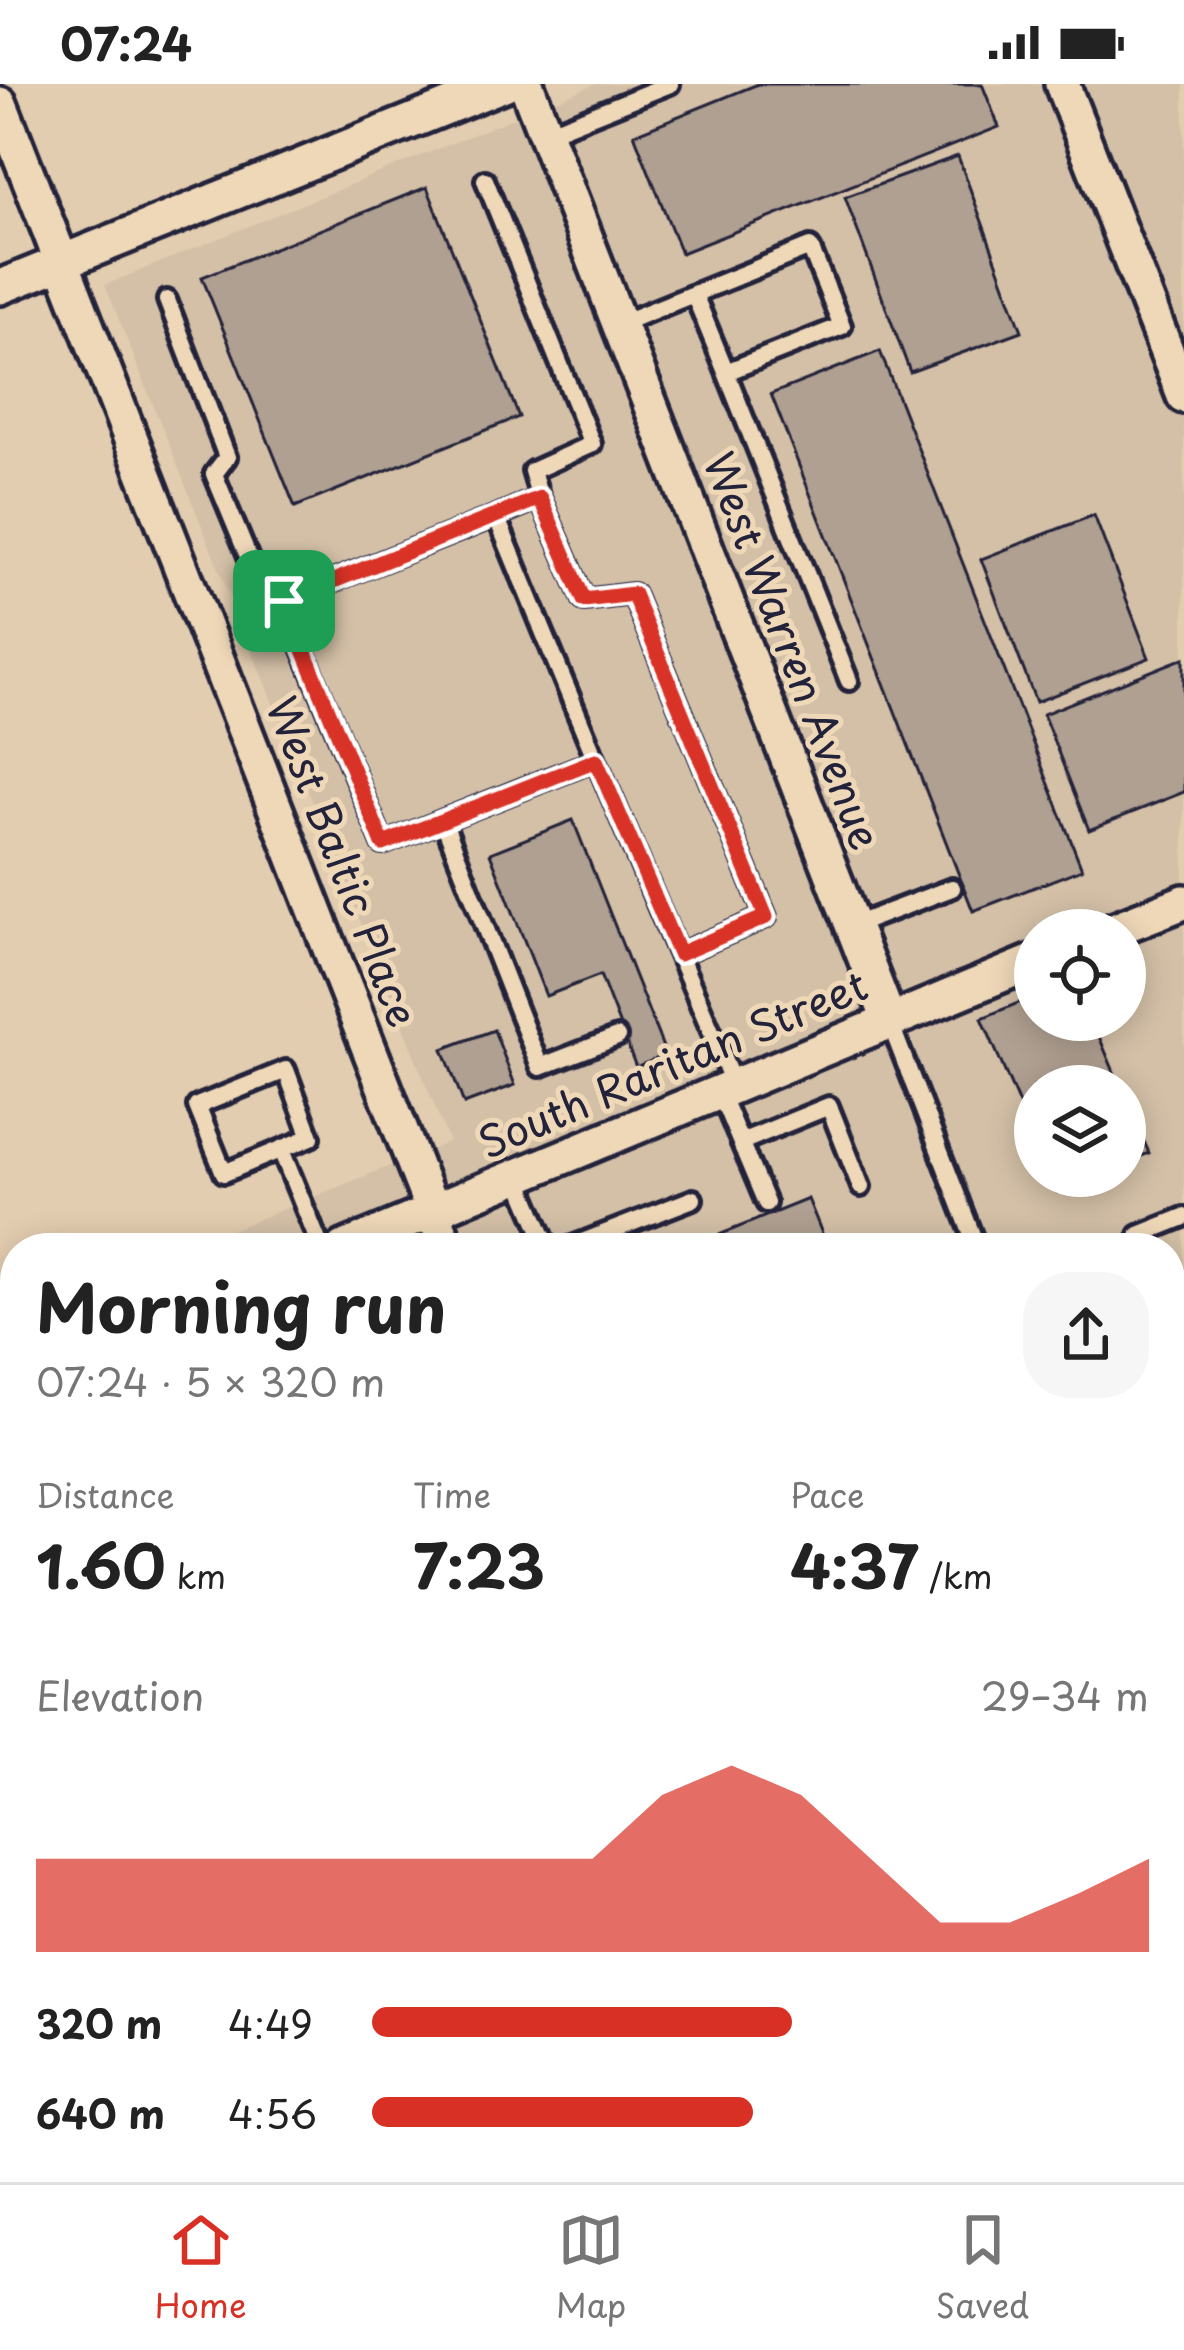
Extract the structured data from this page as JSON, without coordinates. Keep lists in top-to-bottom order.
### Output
{
  "streets": {
    "street": ["West Warren Avenue", "West Baltic Place", "South Raritan Street"]
  },
  "crossings": [
    ["West Warren Avenue", "South Raritan Street"],
    ["West Baltic Place", "South Raritan Street"]
  ],
  "page": {
    "status": "07:24",
    "heading": ["Morning run", "07:24 · 5 × 320 m"],
    "stats": [
      ["Distance", "1.60 km"],
      ["Time", "7:23"],
      ["Pace", "4:37 /km"]
    ],
    "chart": ["Elevation", "29–34 m"],
    "list": [
      {
        "name": "320 m",
        "note": "4:49"
      },
      {
        "name": "640 m",
        "note": "4:56"
      }
    ],
    "tabs": ["Home", "Map", "Saved"]
  }
}
